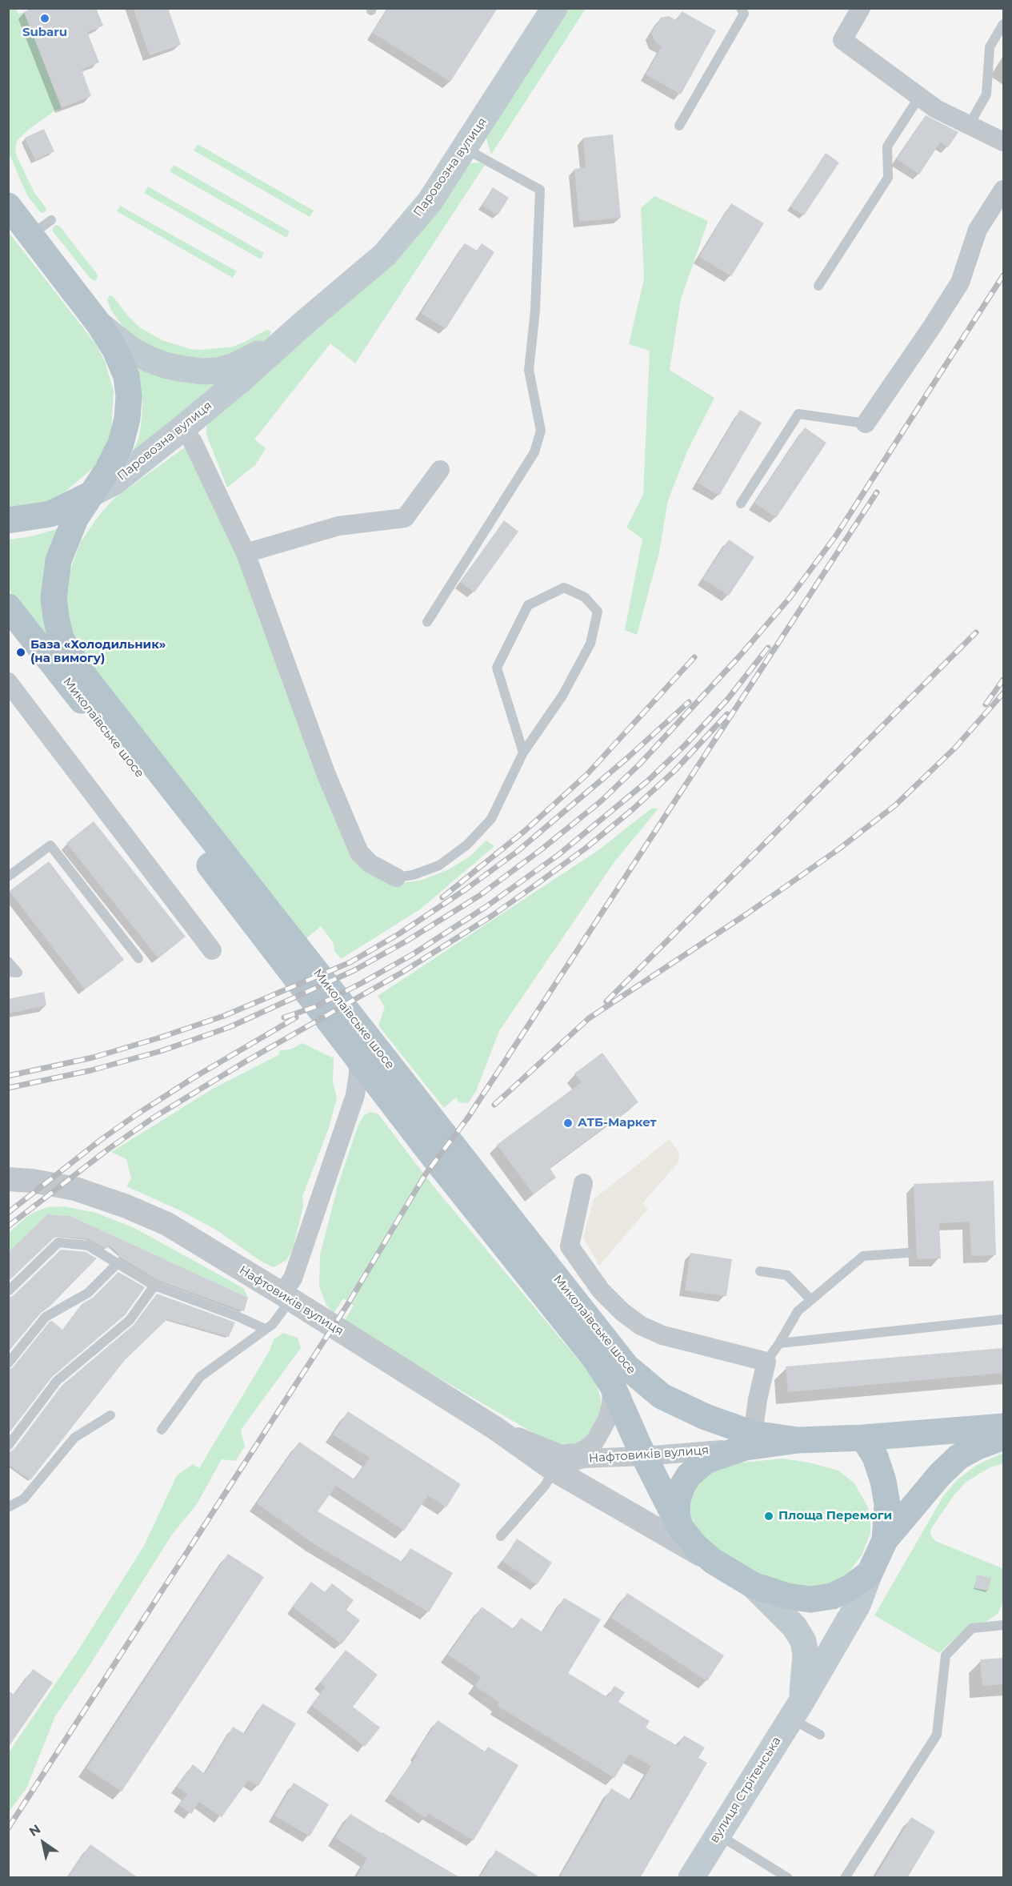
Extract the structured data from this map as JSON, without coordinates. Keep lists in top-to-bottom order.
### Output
{
  "streets": {
    "main road": ["Паровозна вулиця", "Миколаївське шосе", "вулиця Стрітенська"],
    "street": ["Нафтовиків вулиця"]
  },
  "crossings": [
    ["Паровозна вулиця", "Миколаївське шосе"],
    ["Миколаївське шосе", "Нафтовиків вулиця"],
    ["Миколаївське шосе", "вулиця Стрітенська"]
  ],
  "places": [
    "Subaru",
    "База «Холодильник» (на вимогу)",
    "АТБ-Маркет",
    "Площа Перемоги"
  ],
  "north": "top left"
}
